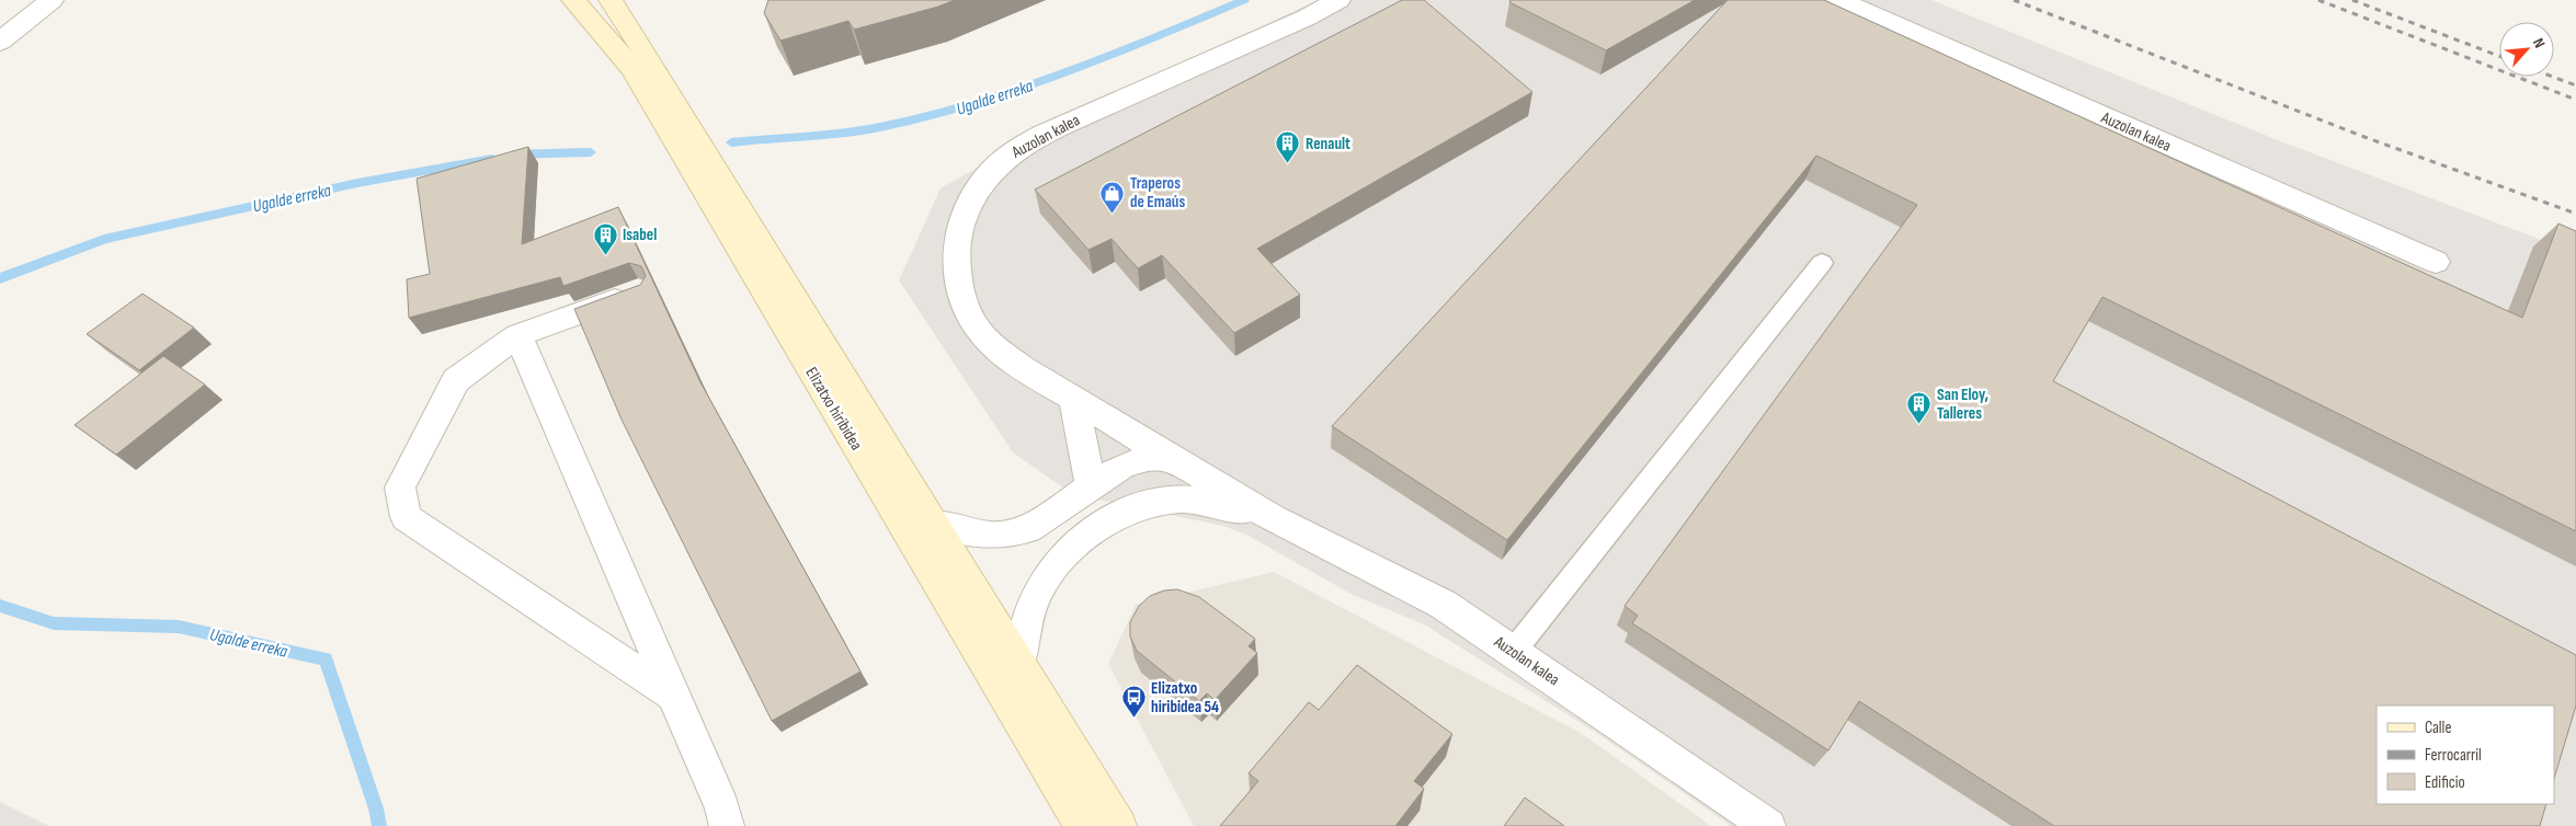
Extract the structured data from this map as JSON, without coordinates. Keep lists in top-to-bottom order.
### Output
{
  "streets": {
    "main road": ["Elizatxo hiribidea"],
    "street": ["Auzolan kalea"]
  },
  "crossings": [
    ["Auzolan kalea", "Elizatxo hiribidea"]
  ],
  "water": ["Ugalde erreka"],
  "places": {
    "building": ["Renault", "Isabel", "San Eloy, Talleres"],
    "shop": ["Traperos de Emaús"],
    "bus stop": ["Elizatxo hiribidea 54"]
  },
  "legend": ["Calle", "Ferrocarril", "Edificio"],
  "north": "top right"
}
